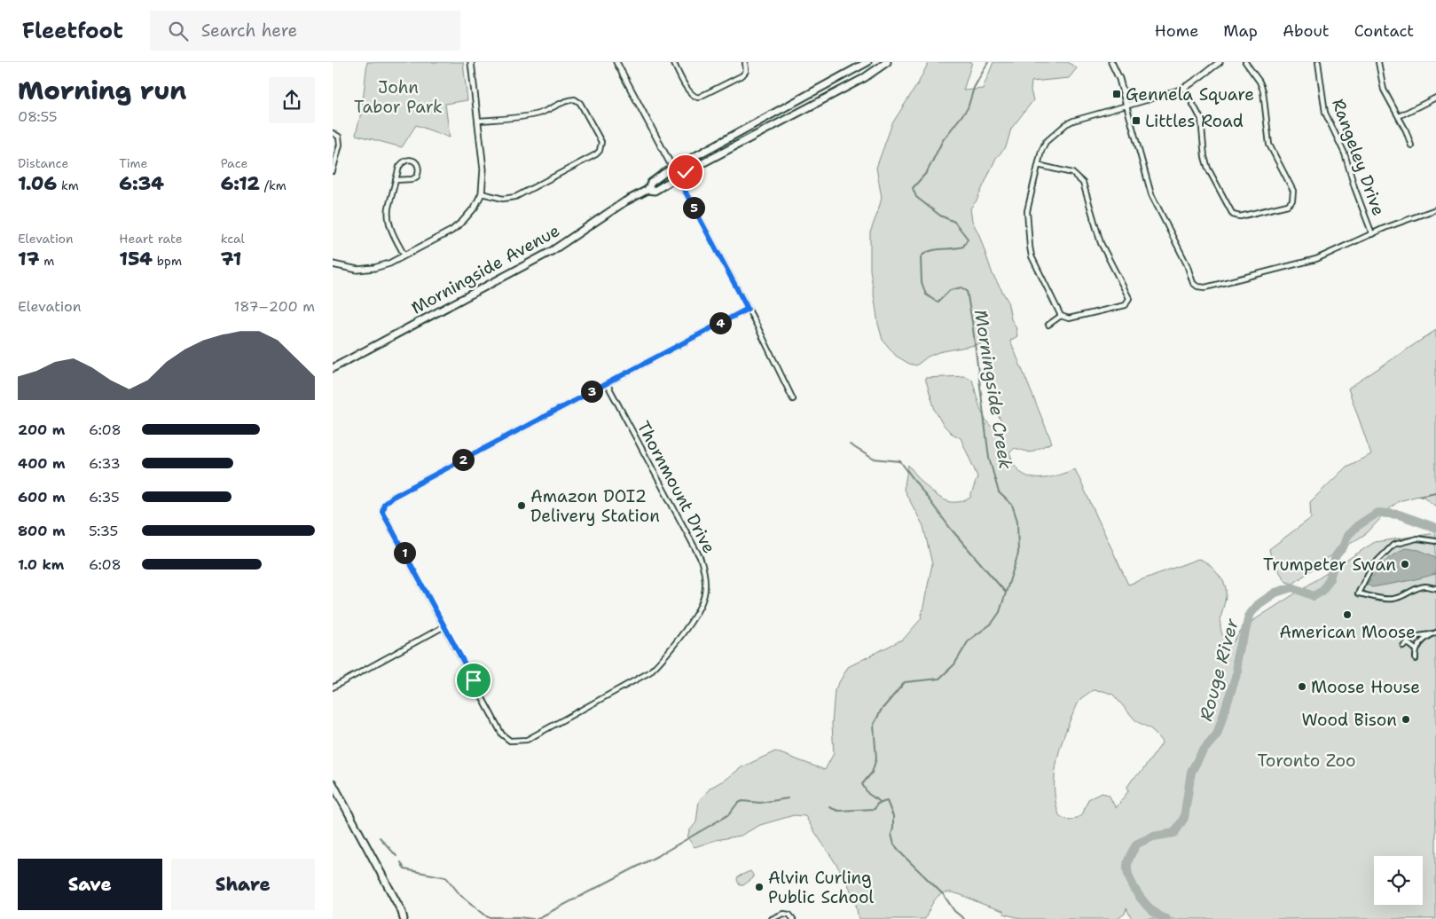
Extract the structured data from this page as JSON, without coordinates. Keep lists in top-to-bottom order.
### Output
{
  "streets": {
    "main road": ["Morningside Avenue"],
    "street": ["Rangeley Drive", "Thornmount Drive"]
  },
  "water": ["Morningside Creek", "Rouge River"],
  "parks": ["John Tabor Park", "Toronto Zoo"],
  "places": {
    "transit": ["Gennela Square", "Littles Road"],
    "other": [
      "Amazon DOI2 Delivery Station",
      "Trumpeter Swan",
      "American Moose",
      "Moose House",
      "Wood Bison",
      "Alvin Curling Public School"
    ]
  },
  "page": {
    "header": "Fleetfoot",
    "search": "Search here",
    "nav": [
      "Home",
      "Map",
      "About",
      "Contact"
    ],
    "heading": ["Morning run", "08:55"],
    "stats": [
      ["Distance", "1.06 km"],
      ["Time", "6:34"],
      ["Pace", "6:12 /km"],
      ["Elevation", "17 m"],
      ["Heart rate", "154 bpm"],
      ["kcal", "71"]
    ],
    "pins": [
      "5",
      "4",
      "3",
      "2",
      "1"
    ],
    "chart": ["Elevation", "187–200 m"],
    "list": [
      {
        "name": "200 m",
        "note": "6:08"
      },
      {
        "name": "400 m",
        "note": "6:33"
      },
      {
        "name": "600 m",
        "note": "6:35"
      },
      {
        "name": "800 m",
        "note": "5:35"
      },
      {
        "name": "1.0 km",
        "note": "6:08"
      }
    ],
    "buttons": ["Save", "Share"]
  }
}
